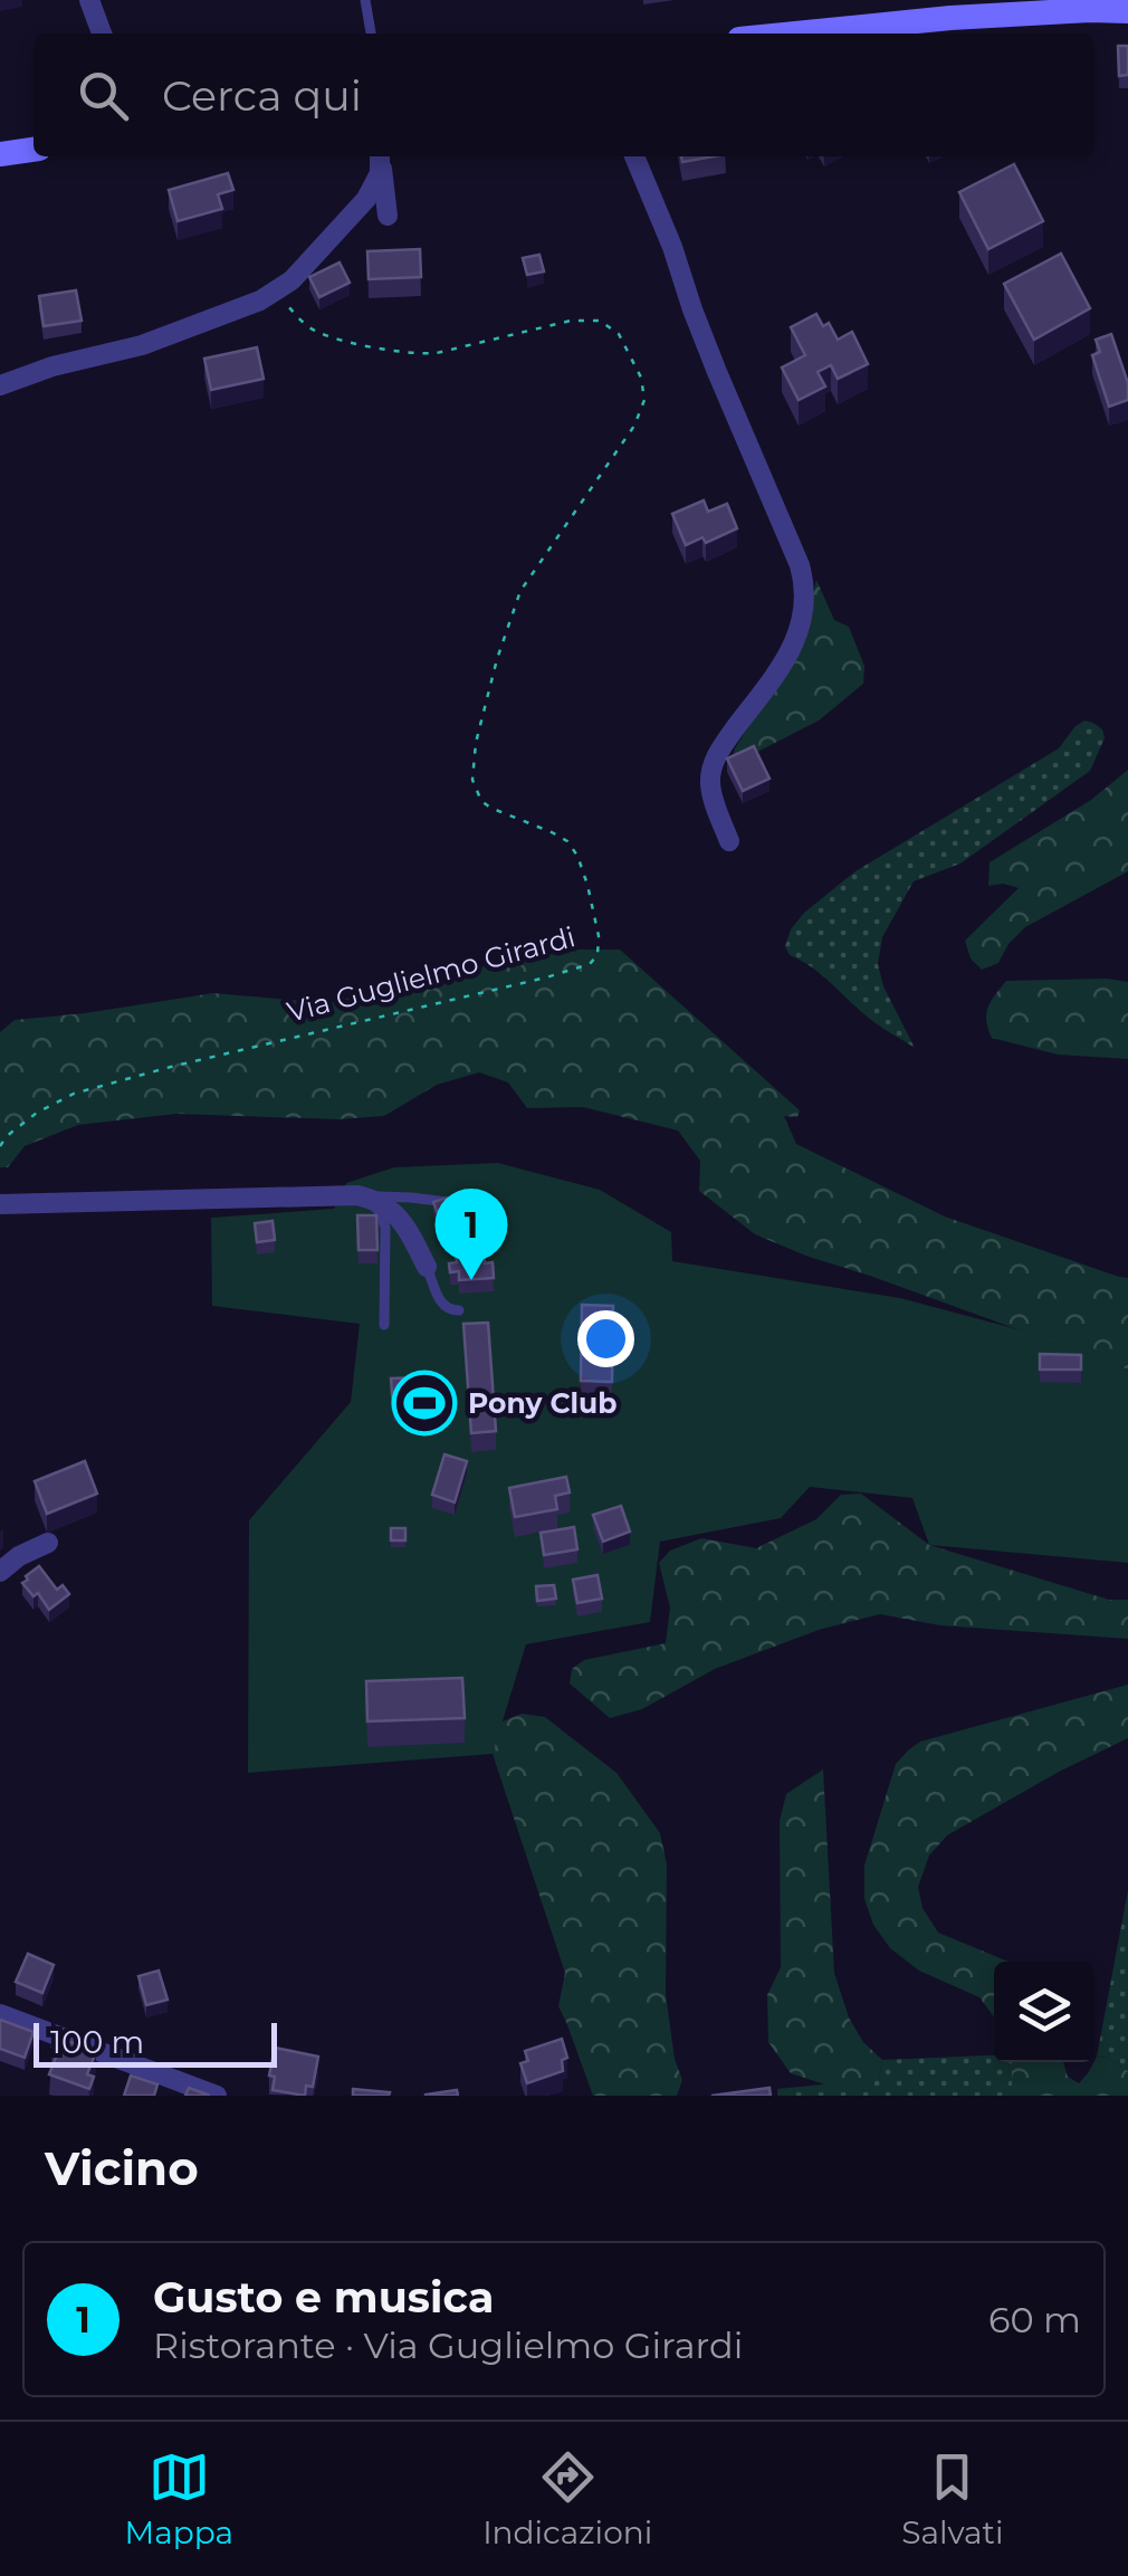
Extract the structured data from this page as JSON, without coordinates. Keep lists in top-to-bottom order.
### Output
{
  "streets": {
    "path": ["Via Guglielmo Girardi"]
  },
  "places": {
    "sports": ["Pony Club"]
  },
  "scale_bar": "100 m",
  "page": {
    "search": "Cerca qui",
    "pins": "1",
    "scale": "100 m",
    "heading": "Vicino",
    "list": [
      {
        "mark": "1",
        "name": "Gusto e musica",
        "note": "Ristorante · Via Guglielmo Girardi",
        "value": "60 m"
      }
    ],
    "nav": ["Mappa", "Indicazioni", "Salvati"]
  }
}
